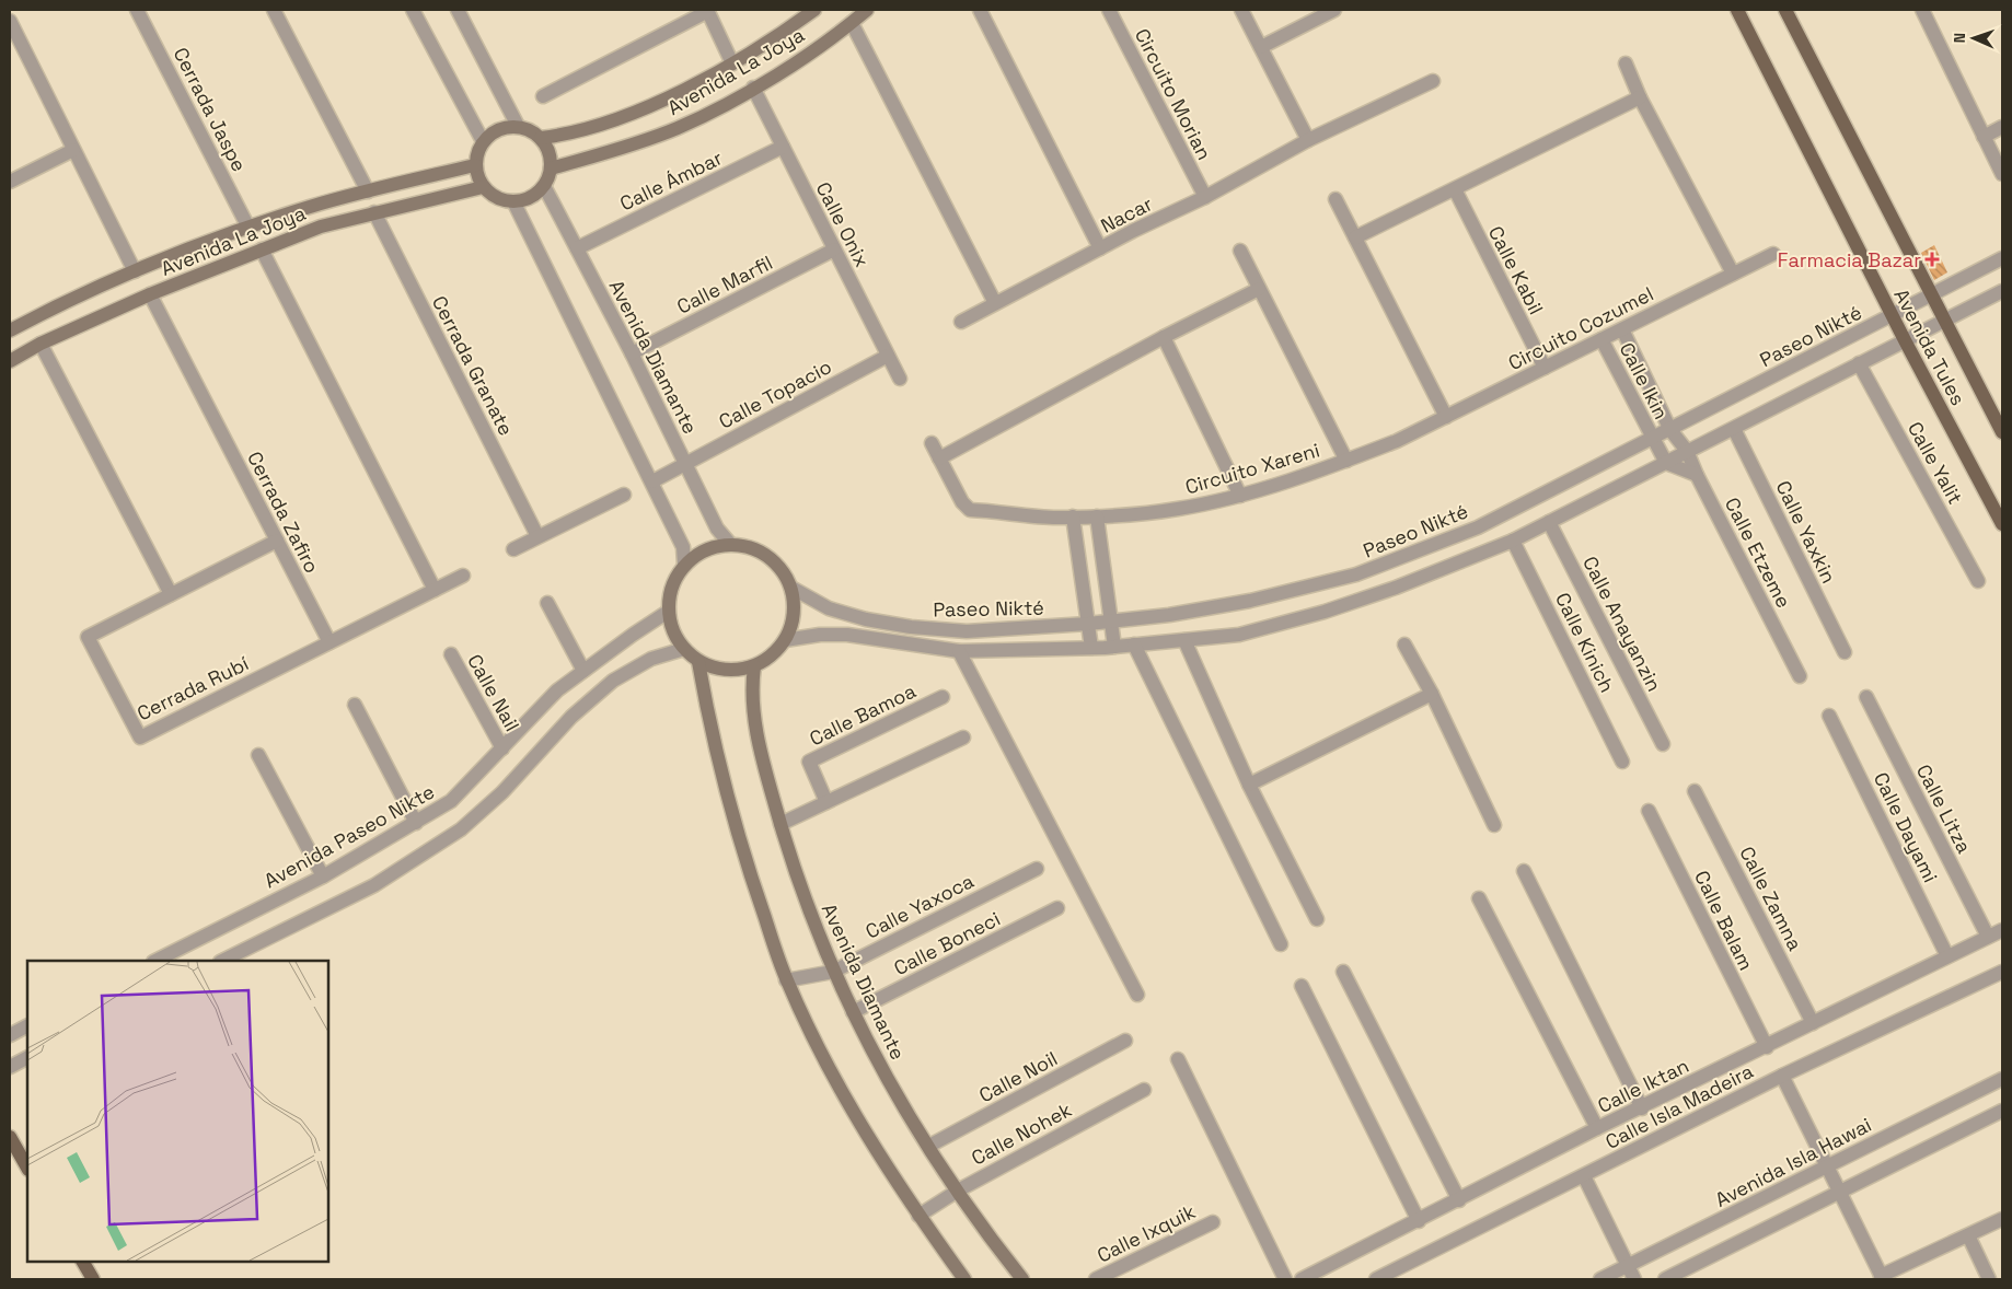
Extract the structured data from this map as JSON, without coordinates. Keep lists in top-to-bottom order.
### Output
{
  "streets": {
    "main road": ["Avenida Tules"],
    "street": [
      "Avenida La Joya",
      "Circuito Morian",
      "Cerrada Jaspe",
      "Calle Ámbar",
      "Nacar",
      "Calle Onix",
      "Calle Kabil",
      "Calle Marfil",
      "Circuito Cozumel",
      "Paseo Nikté",
      "Avenida Diamante",
      "Cerrada Granate",
      "Calle Ikin",
      "Calle Topacio",
      "Calle Yalit",
      "Circuito Xareni",
      "Cerrada Zafiro",
      "Calle Yaxkin",
      "Calle Etzeme",
      "Calle Anayanzin",
      "Calle Kinich",
      "Cerrada Rubí",
      "Calle Nail",
      "Calle Bamoa",
      "Calle Litza",
      "Calle Dayami",
      "Avenida Paseo Nikte",
      "Calle Zamna",
      "Calle Yaxoca",
      "Calle Balam",
      "Calle Boneci",
      "Calle Noil",
      "Calle Iktan",
      "Calle Isla Madeira",
      "Calle Nohek",
      "Avenida Isla Hawai",
      "Calle Ixquik"
    ]
  },
  "crossings": [
    ["Avenida La Joya", "Cerrada Jaspe"],
    ["Avenida La Joya", "Calle Onix"],
    ["Avenida La Joya", "Avenida Diamante"],
    ["Avenida La Joya", "Cerrada Granate"],
    ["Avenida La Joya", "Cerrada Zafiro"],
    ["Circuito Morian", "Nacar"],
    ["Calle Ámbar", "Calle Onix"],
    ["Calle Ámbar", "Avenida Diamante"],
    ["Calle Onix", "Calle Marfil"],
    ["Calle Onix", "Calle Topacio"],
    ["Calle Kabil", "Circuito Cozumel"],
    ["Calle Marfil", "Avenida Diamante"],
    ["Circuito Cozumel", "Calle Ikin"],
    ["Circuito Cozumel", "Circuito Xareni"],
    ["Paseo Nikté", "Avenida Tules"],
    ["Paseo Nikté", "Avenida Diamante"],
    ["Paseo Nikté", "Calle Ikin"],
    ["Paseo Nikté", "Calle Yalit"],
    ["Paseo Nikté", "Calle Yaxkin"],
    ["Paseo Nikté", "Calle Anayanzin"],
    ["Paseo Nikté", "Calle Kinich"],
    ["Paseo Nikté", "Avenida Paseo Nikte"],
    ["Avenida Diamante", "Calle Topacio"],
    ["Avenida Diamante", "Avenida Paseo Nikte"],
    ["Avenida Diamante", "Calle Yaxoca"],
    ["Avenida Diamante", "Calle Boneci"],
    ["Avenida Diamante", "Calle Noil"],
    ["Avenida Diamante", "Calle Nohek"],
    ["Cerrada Zafiro", "Cerrada Rubí"],
    ["Calle Nail", "Avenida Paseo Nikte"],
    ["Calle Litza", "Calle Iktan"],
    ["Calle Dayami", "Calle Iktan"],
    ["Calle Zamna", "Calle Iktan"],
    ["Calle Balam", "Calle Iktan"]
  ],
  "places": {
    "health": ["Farmacia Bazar"]
  },
  "north": "left"
}
